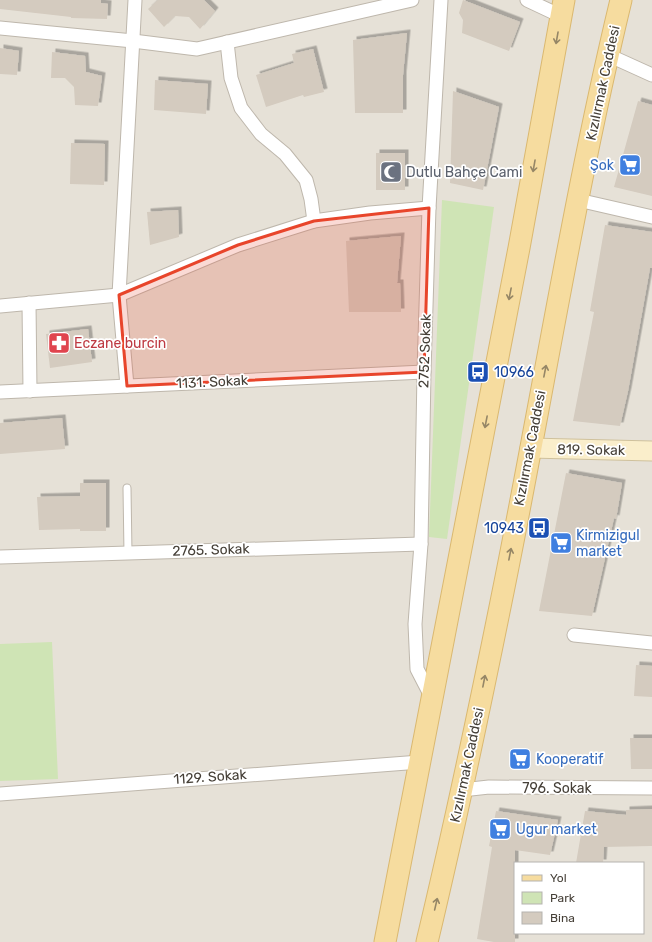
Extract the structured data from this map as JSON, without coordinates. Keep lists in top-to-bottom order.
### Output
{
  "streets": {
    "main road": ["Kızılırmak Caddesi"],
    "street": [
      "2752 Sokak",
      "1131. Sokak",
      "819. Sokak",
      "2765. Sokak",
      "1129. Sokak",
      "796. Sokak"
    ]
  },
  "crossings": [
    ["Kızılırmak Caddesi", "819. Sokak"],
    ["Kızılırmak Caddesi", "796. Sokak"],
    ["2752 Sokak", "1131. Sokak"],
    ["2752 Sokak", "2765. Sokak"]
  ],
  "places": {
    "supermarket": [
      "Şok",
      "Kirmizigul market",
      "Kooperatif",
      "Ugur market"
    ],
    "mosque": ["Dutlu Bahçe Cami"],
    "pharmacy": ["Eczane burcin"],
    "bus stop": ["10966", "10943"]
  },
  "legend": ["Yol", "Park", "Bina"]
}
